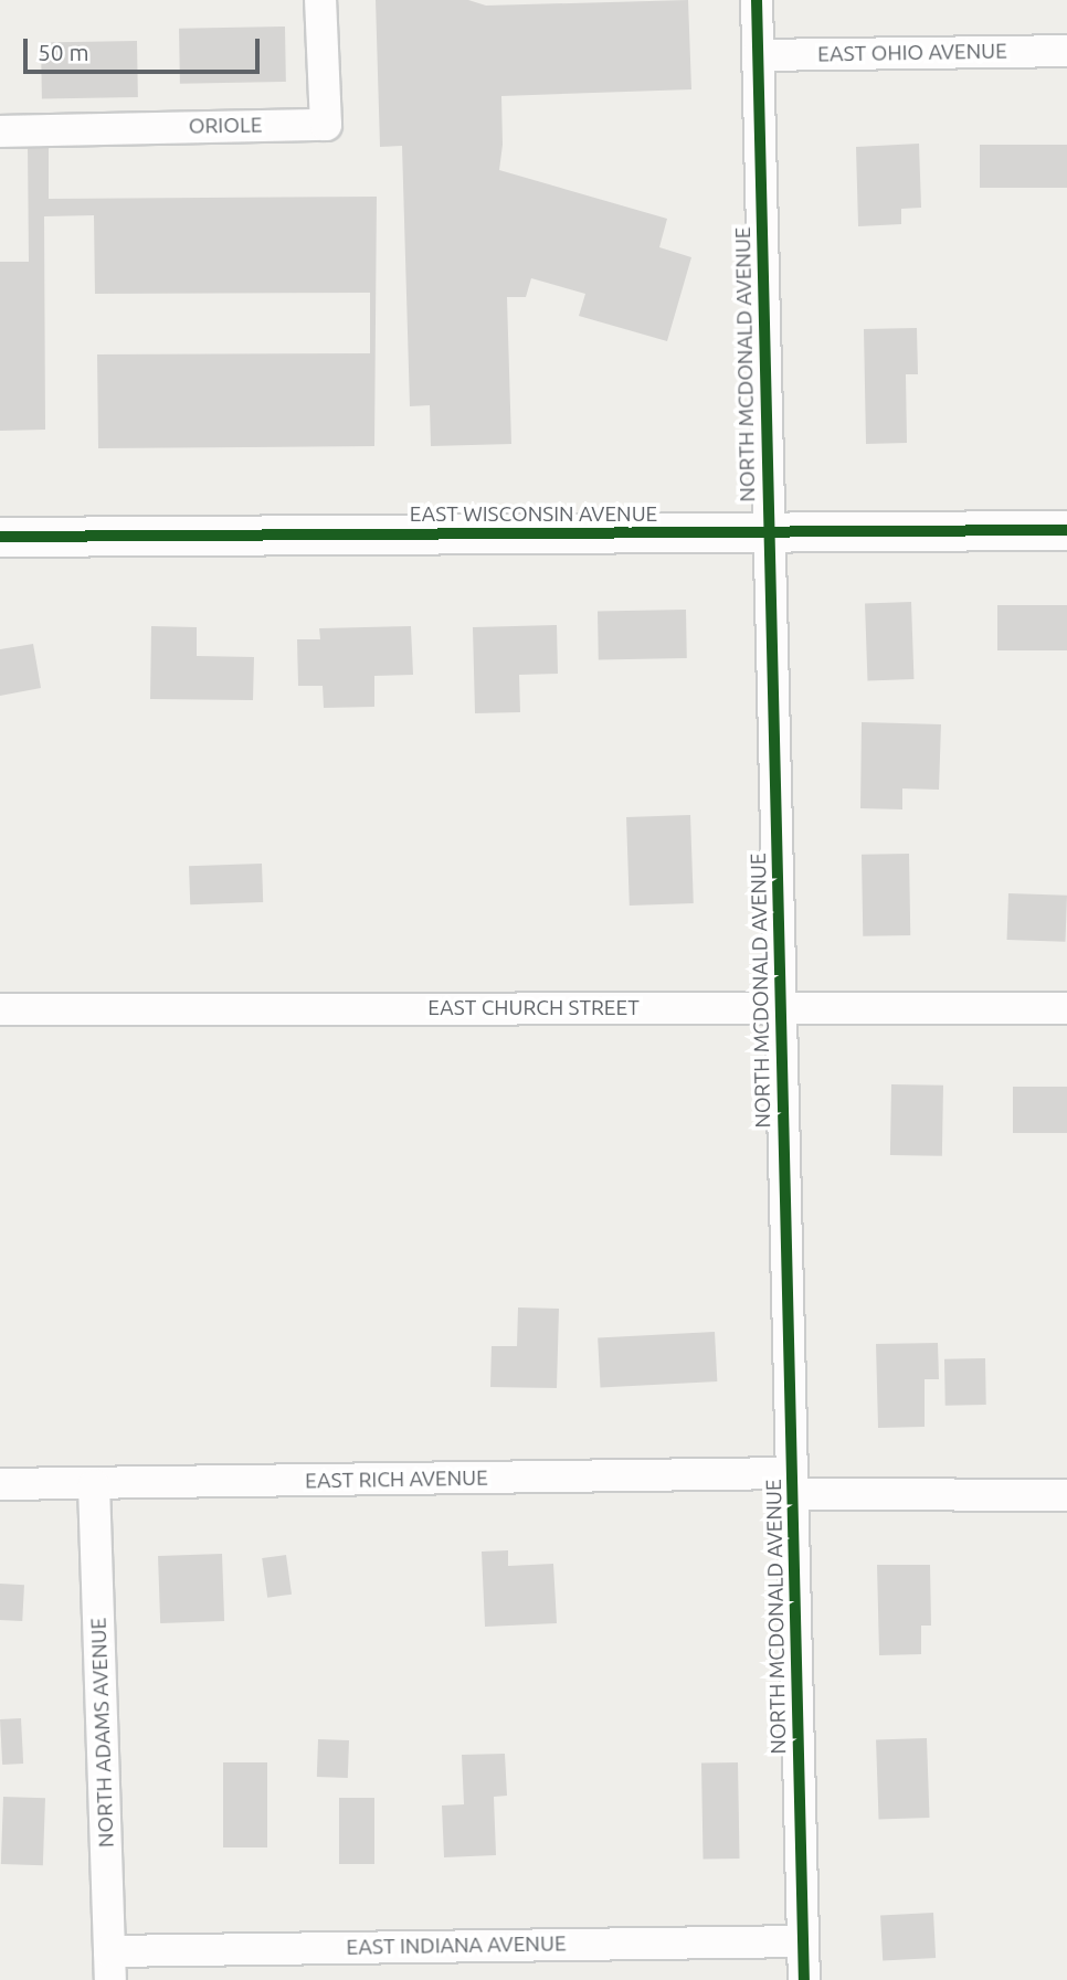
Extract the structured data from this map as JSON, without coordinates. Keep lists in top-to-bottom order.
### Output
{
  "streets": {
    "street": [
      "EAST OHIO AVENUE",
      "ORIOLE",
      "NORTH MCDONALD AVENUE",
      "EAST WISCONSIN AVENUE",
      "EAST CHURCH STREET",
      "EAST RICH AVENUE",
      "NORTH ADAMS AVENUE",
      "EAST INDIANA AVENUE"
    ]
  },
  "crossings": [
    ["EAST OHIO AVENUE", "NORTH MCDONALD AVENUE"],
    ["NORTH MCDONALD AVENUE", "EAST WISCONSIN AVENUE"],
    ["NORTH MCDONALD AVENUE", "EAST CHURCH STREET"],
    ["NORTH MCDONALD AVENUE", "EAST RICH AVENUE"],
    ["NORTH MCDONALD AVENUE", "EAST INDIANA AVENUE"],
    ["EAST RICH AVENUE", "NORTH ADAMS AVENUE"],
    ["NORTH ADAMS AVENUE", "EAST INDIANA AVENUE"]
  ],
  "scale_bar": "50 m"
}
